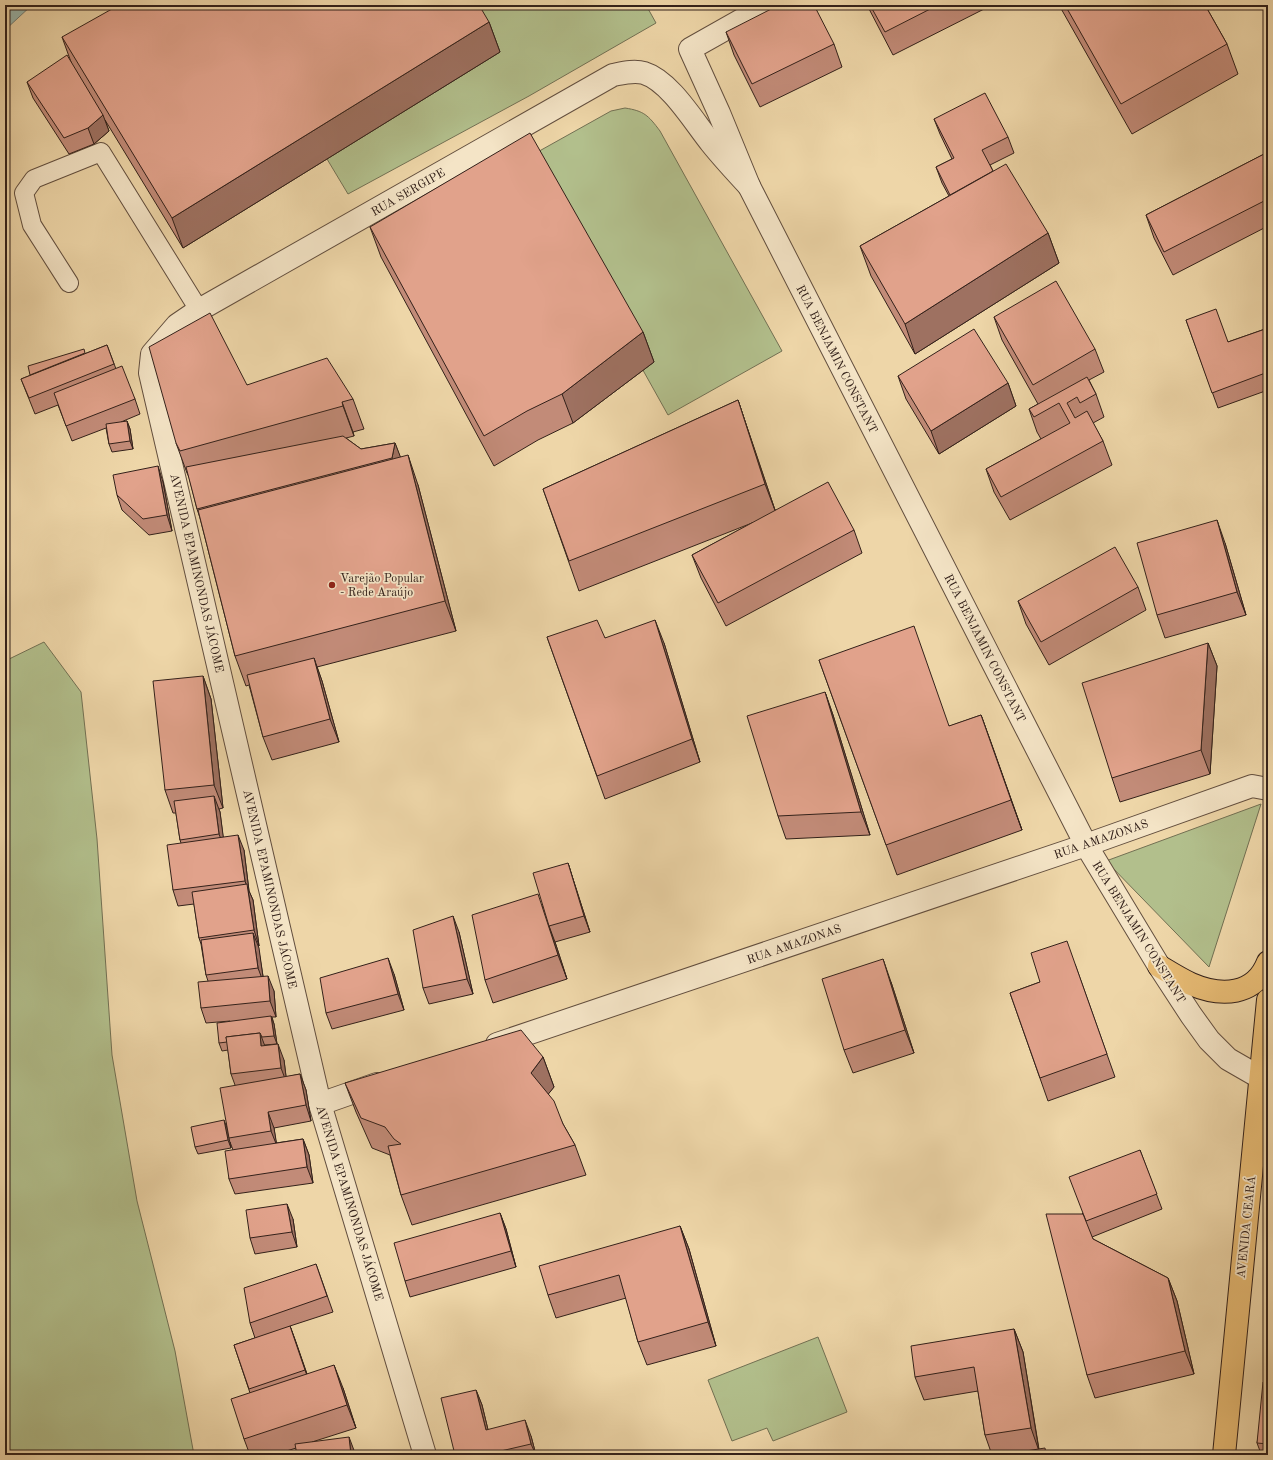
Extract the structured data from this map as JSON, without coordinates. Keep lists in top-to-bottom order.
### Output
{
  "streets": {
    "main road": ["AVENIDA CEARÁ"],
    "street": [
      "RUA SERGIPE",
      "RUA BENJAMIN CONSTANT",
      "AVENIDA EPAMINONDAS JÁCOME",
      "RUA AMAZONAS"
    ]
  },
  "crossings": [
    ["RUA SERGIPE", "RUA BENJAMIN CONSTANT"],
    ["RUA SERGIPE", "AVENIDA EPAMINONDAS JÁCOME"],
    ["RUA BENJAMIN CONSTANT", "RUA AMAZONAS"],
    ["RUA BENJAMIN CONSTANT", "AVENIDA CEARÁ"]
  ],
  "places": ["Varejão Popular - Rede Araújo"]
}
